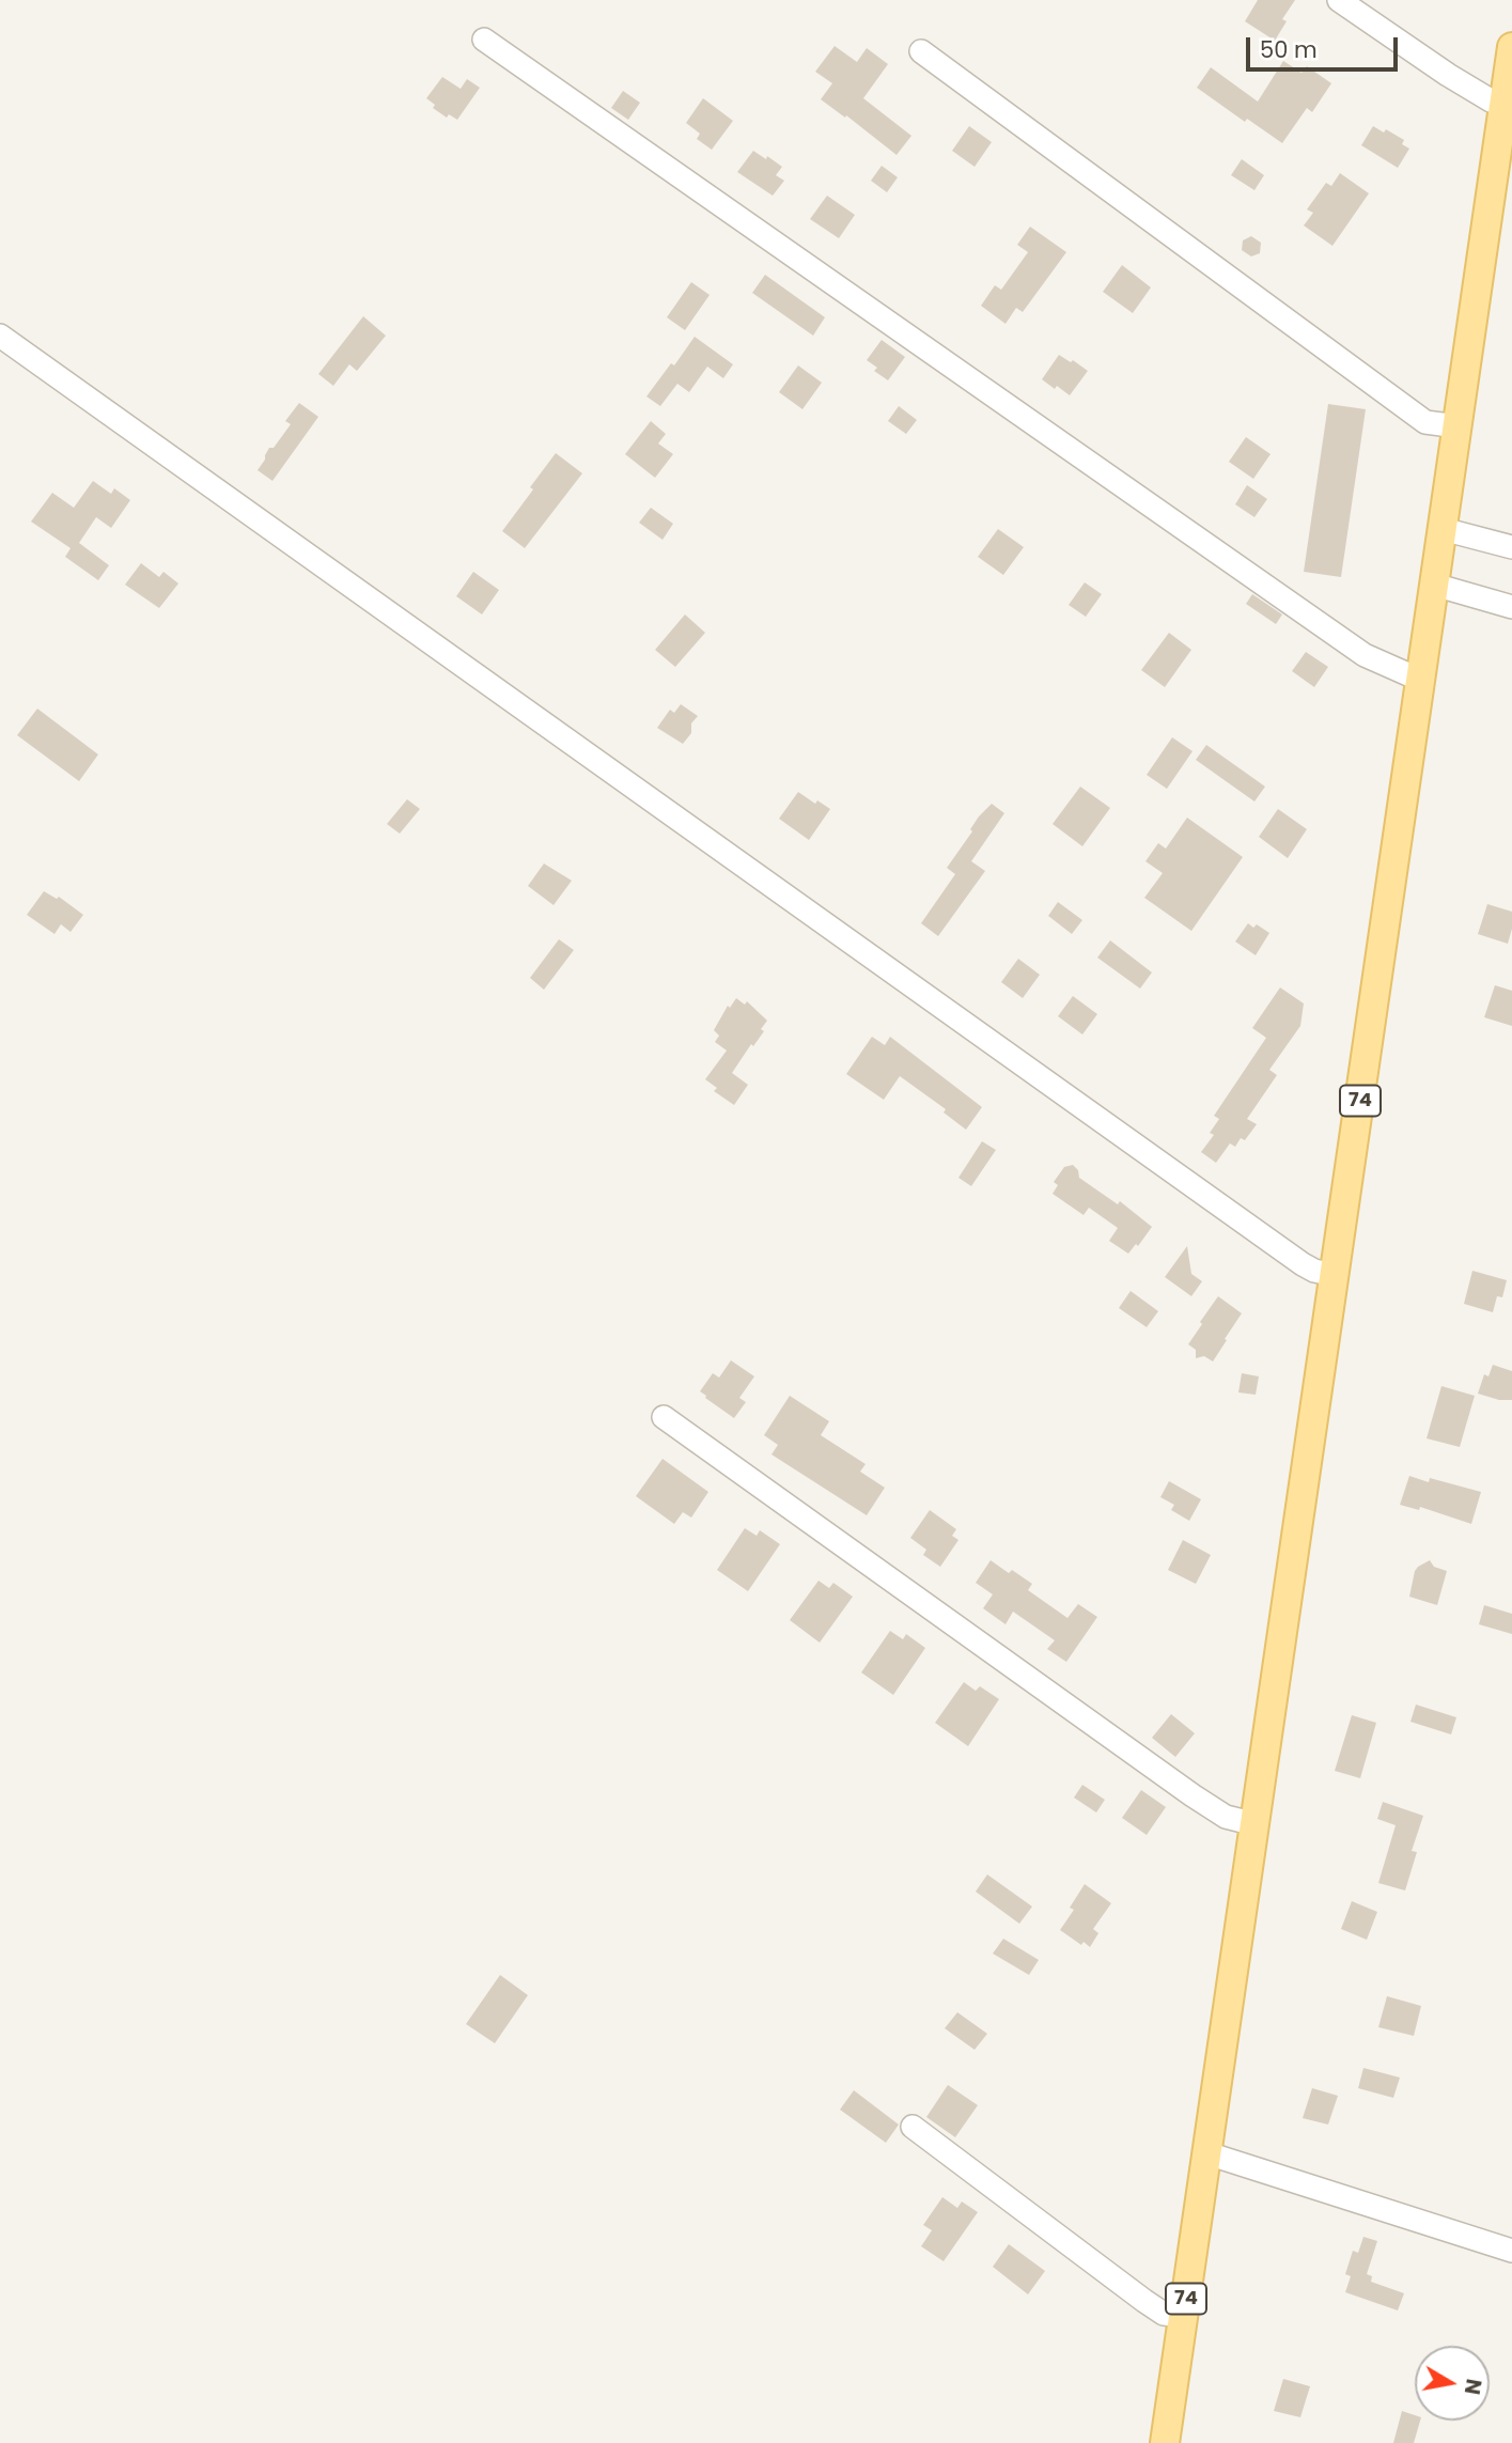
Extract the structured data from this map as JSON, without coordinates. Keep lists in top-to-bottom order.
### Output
{
  "streets": {
    "main road": ["74"]
  },
  "scale_bar": "50 m",
  "north": "right"
}
